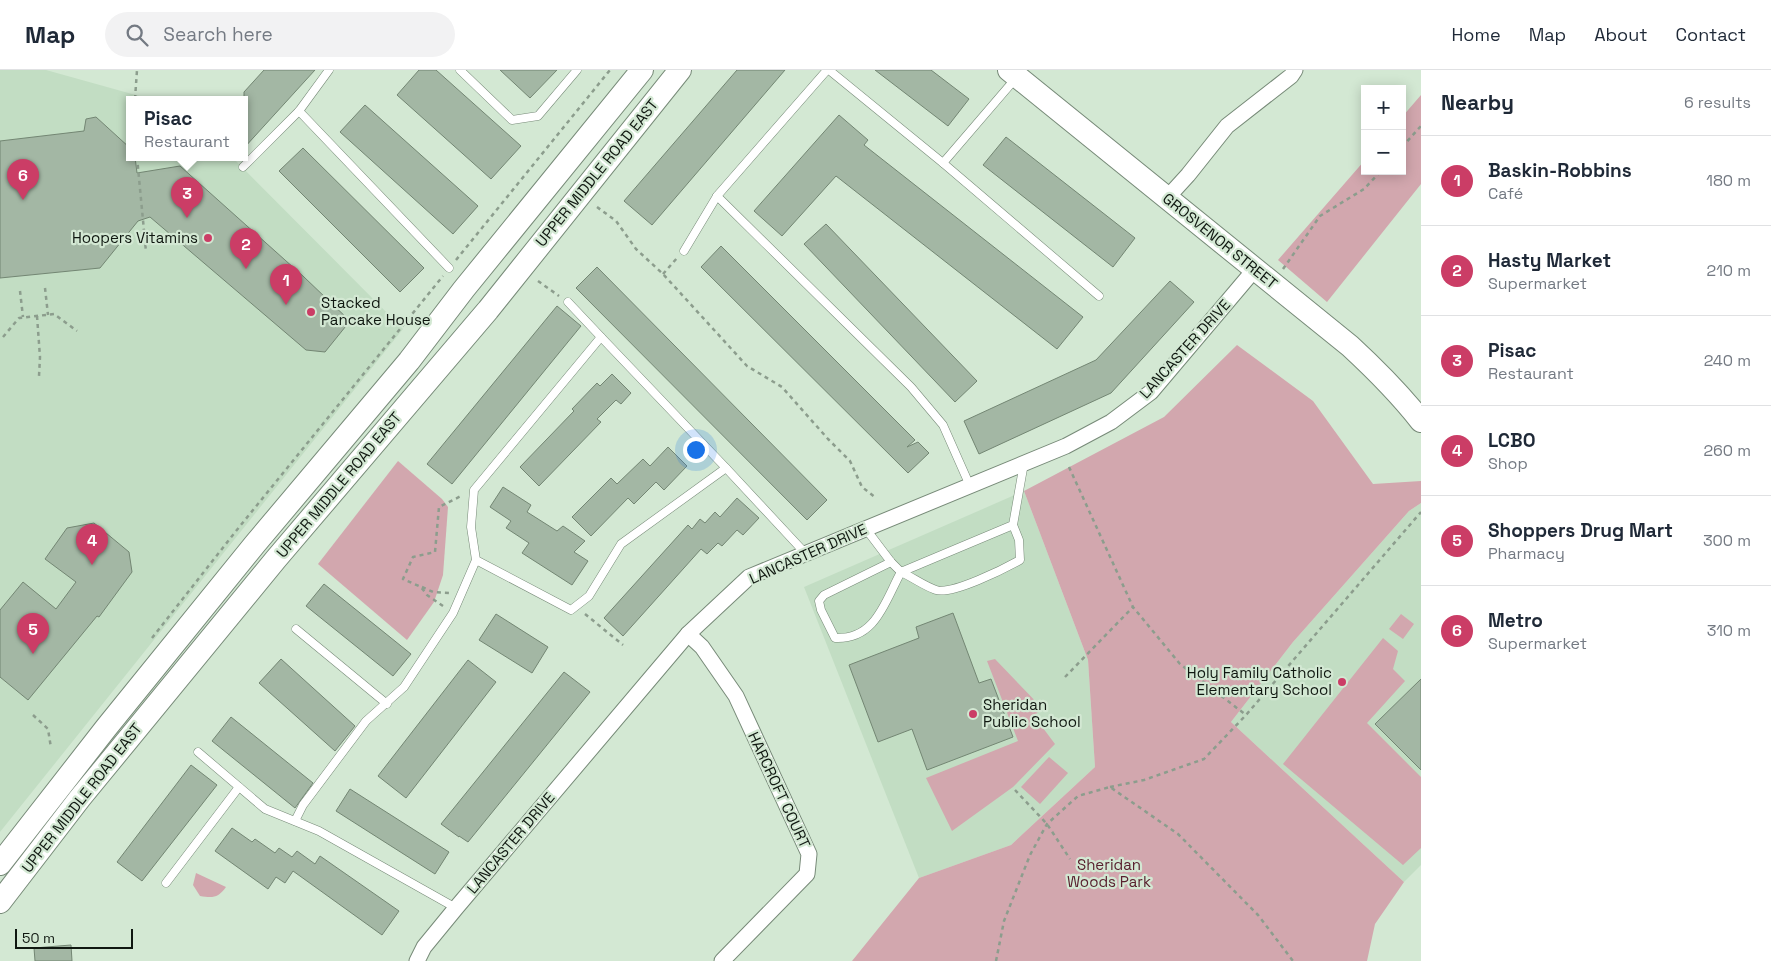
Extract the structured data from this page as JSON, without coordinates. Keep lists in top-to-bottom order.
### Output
{
  "streets": {
    "main road": ["UPPER MIDDLE ROAD EAST", "GROSVENOR STREET"],
    "street": ["LANCASTER DRIVE", "HARCROFT COURT"]
  },
  "crossings": [
    ["GROSVENOR STREET", "LANCASTER DRIVE"],
    ["LANCASTER DRIVE", "HARCROFT COURT"]
  ],
  "parks": ["Sheridan Woods Park"],
  "places": [
    "Hoopers Vitamins",
    "Stacked Pancake House",
    "Holy Family Catholic Elementary School",
    "Sheridan Public School"
  ],
  "scale_bar": "50 m",
  "page": {
    "header": "Map",
    "search": "Search here",
    "nav": [
      "Home",
      "Map",
      "About",
      "Contact"
    ],
    "heading": ["Nearby", "6 results"],
    "map_buttons": ["+", "−"],
    "popup": ["Pisac", "Restaurant"],
    "list": [
      {
        "mark": "1",
        "name": "Baskin-Robbins",
        "note": "Café",
        "value": "180 m"
      },
      {
        "mark": "2",
        "name": "Hasty Market",
        "note": "Supermarket",
        "value": "210 m"
      },
      {
        "mark": "3",
        "name": "Pisac",
        "note": "Restaurant",
        "value": "240 m"
      },
      {
        "mark": "4",
        "name": "LCBO",
        "note": "Shop",
        "value": "260 m"
      },
      {
        "mark": "5",
        "name": "Shoppers Drug Mart",
        "note": "Pharmacy",
        "value": "300 m"
      },
      {
        "mark": "6",
        "name": "Metro",
        "note": "Supermarket",
        "value": "310 m"
      }
    ],
    "pins": [
      "6",
      "3",
      "2",
      "1",
      "4",
      "5"
    ],
    "scale": "50 m"
  }
}
